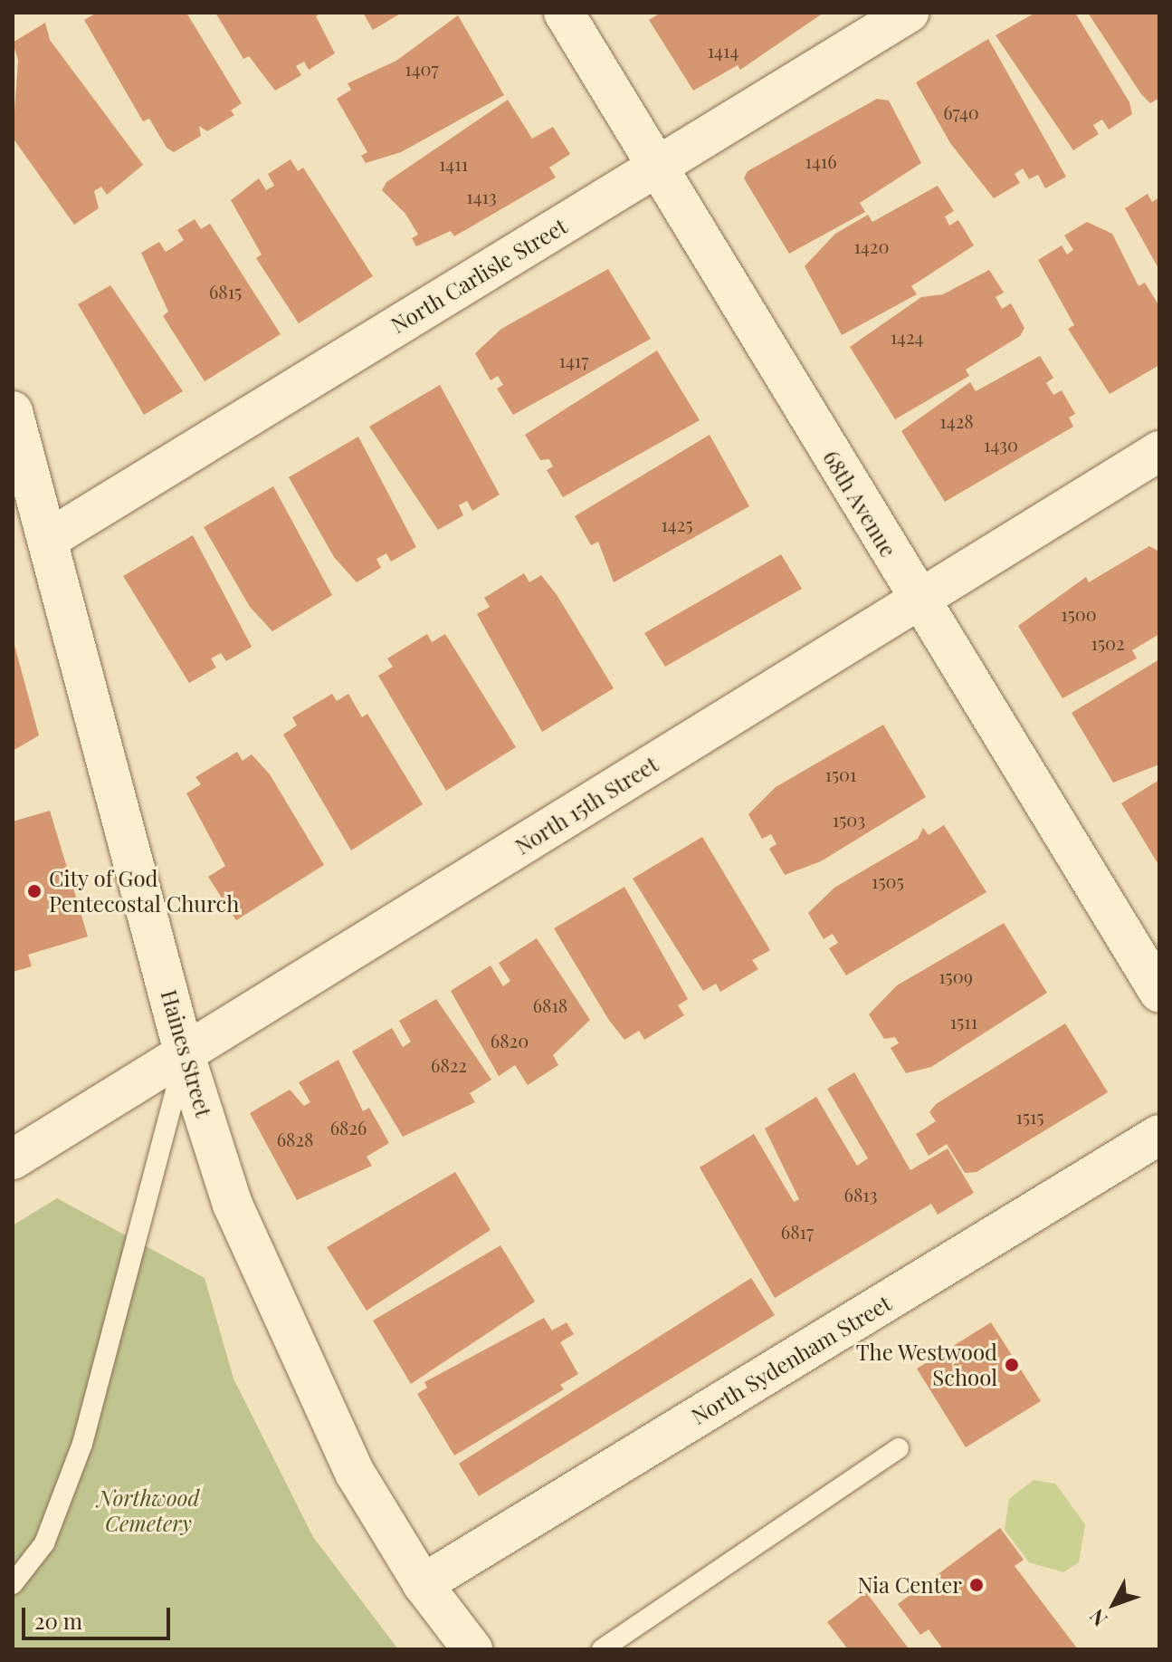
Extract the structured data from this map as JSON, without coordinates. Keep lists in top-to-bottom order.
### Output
{
  "streets": {
    "street": [
      "North Carlisle Street",
      "68th Avenue",
      "North 15th Street",
      "Haines Street",
      "North Sydenham Street"
    ]
  },
  "crossings": [
    ["North Carlisle Street", "68th Avenue"],
    ["North Carlisle Street", "Haines Street"],
    ["68th Avenue", "North 15th Street"],
    ["North 15th Street", "Haines Street"],
    ["Haines Street", "North Sydenham Street"]
  ],
  "parks": ["Northwood Cemetery"],
  "places": ["City of God Pentecostal Church", "The Westwood School", "Nia Center"],
  "house_numbers": [
    "1414",
    "1407",
    "6740",
    "1416",
    "1411",
    "1413",
    "1420",
    "6815",
    "1424",
    "1417",
    "1428",
    "1430",
    "1425",
    "1500",
    "1502",
    "1501",
    "1503",
    "1505",
    "1509",
    "6818",
    "1511",
    "6820",
    "6822",
    "1515",
    "6826",
    "6828",
    "6813",
    "6817"
  ],
  "scale_bar": "20 m",
  "north": "bottom left"
}
